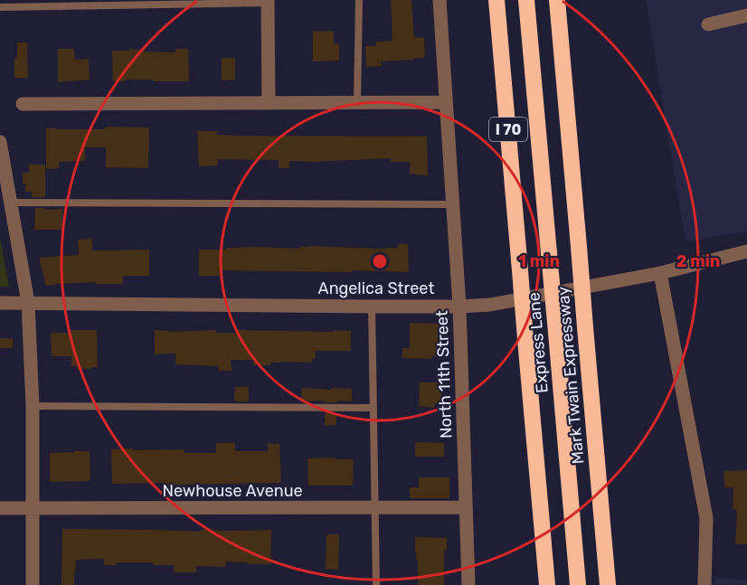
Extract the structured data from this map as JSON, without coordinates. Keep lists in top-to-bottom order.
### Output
{
  "streets": {
    "highway": ["I 70", "Express Lane", "Mark Twain Expressway"],
    "street": ["Angelica Street", "North 11th Street", "Newhouse Avenue"]
  },
  "crossings": [
    ["Angelica Street", "North 11th Street"],
    ["North 11th Street", "Newhouse Avenue"]
  ],
  "rings": ["1 min", "2 min"]
}
